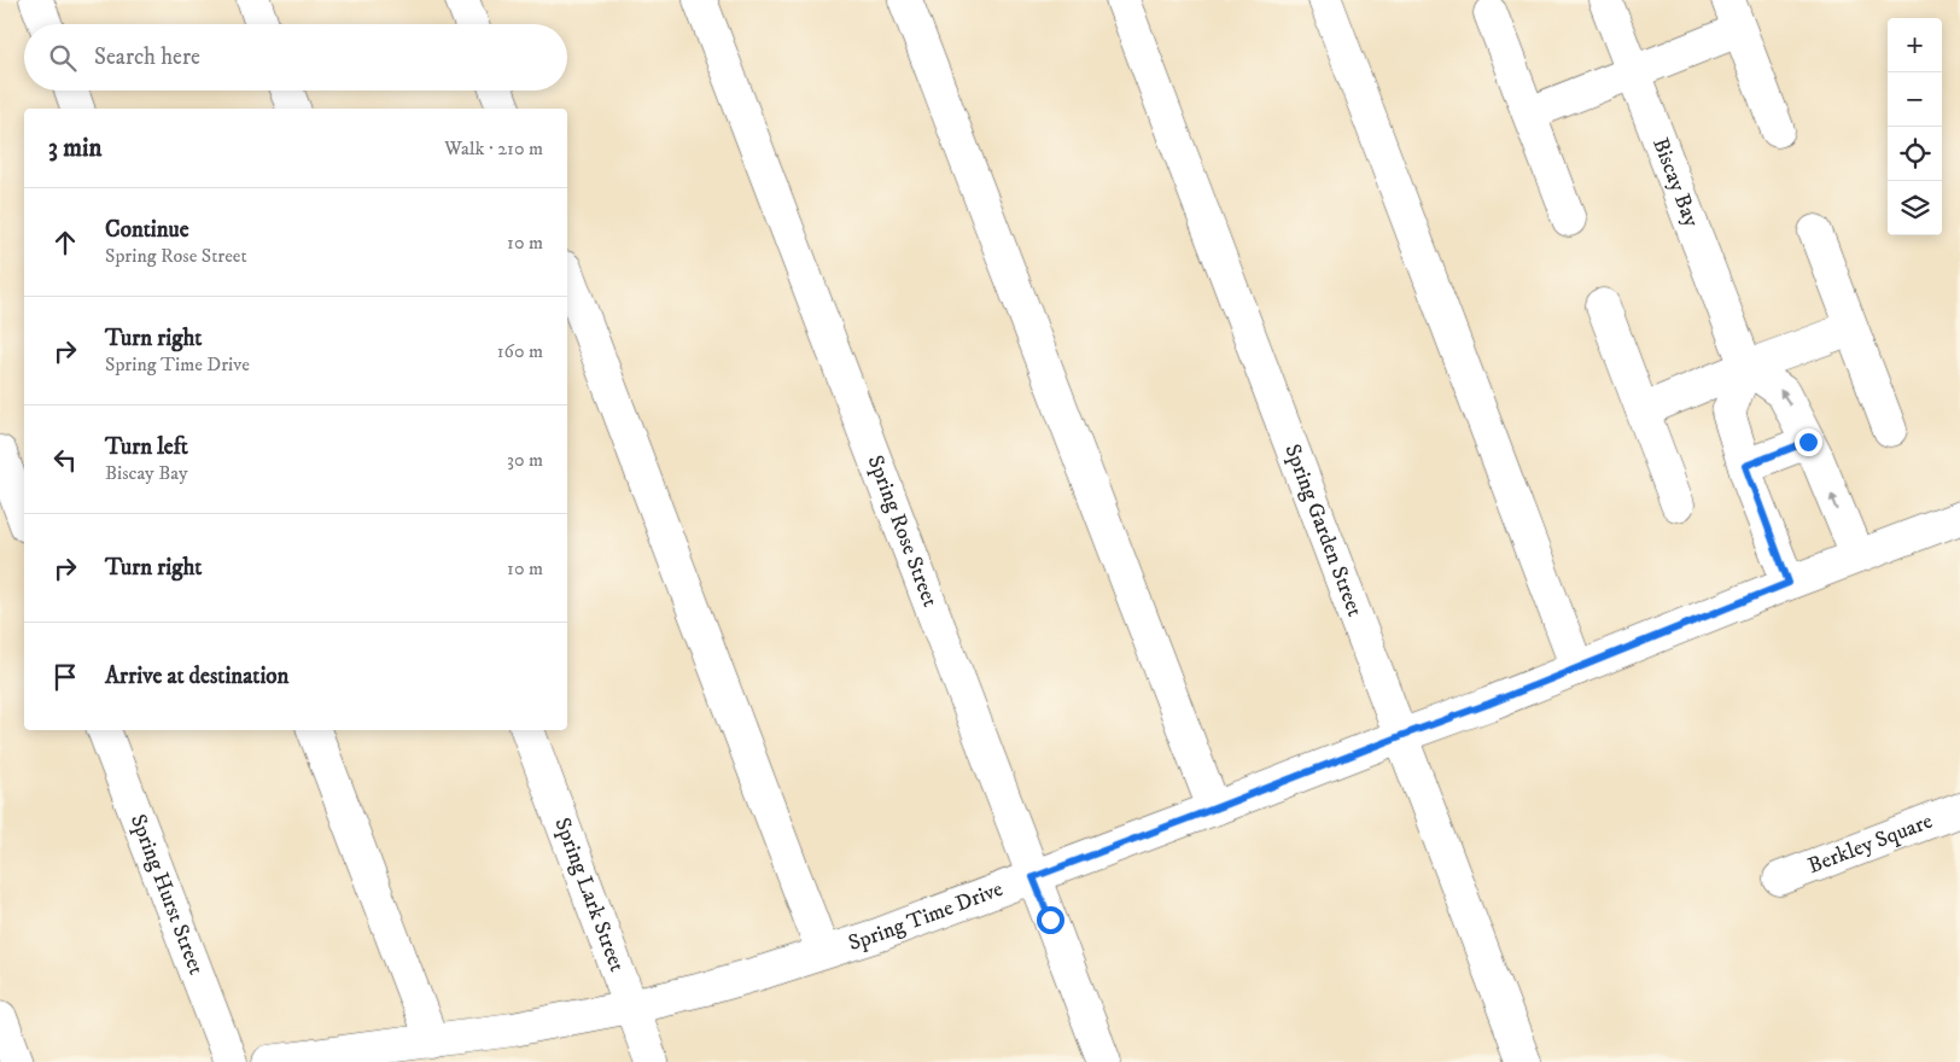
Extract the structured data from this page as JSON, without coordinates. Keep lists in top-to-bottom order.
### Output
{
  "streets": {
    "street": [
      "Biscay Bay",
      "Spring Rose Street",
      "Spring Garden Street",
      "Berkley Square",
      "Spring Hurst Street",
      "Spring Lark Street",
      "Spring Time Drive"
    ]
  },
  "crossings": [
    ["Spring Rose Street", "Spring Time Drive"],
    ["Spring Garden Street", "Spring Time Drive"],
    ["Spring Lark Street", "Spring Time Drive"]
  ],
  "page": {
    "map_buttons": ["+", "−"],
    "search": "Search here",
    "heading": ["3 min", "Walk · 210 m"],
    "list": [
      ["Continue", "Spring Rose Street", "10 m"],
      ["Turn right", "Spring Time Drive", "160 m"],
      ["Turn left", "Biscay Bay", "30 m"],
      ["Turn right", "10 m"],
      "Arrive at destination"
    ]
  }
}
